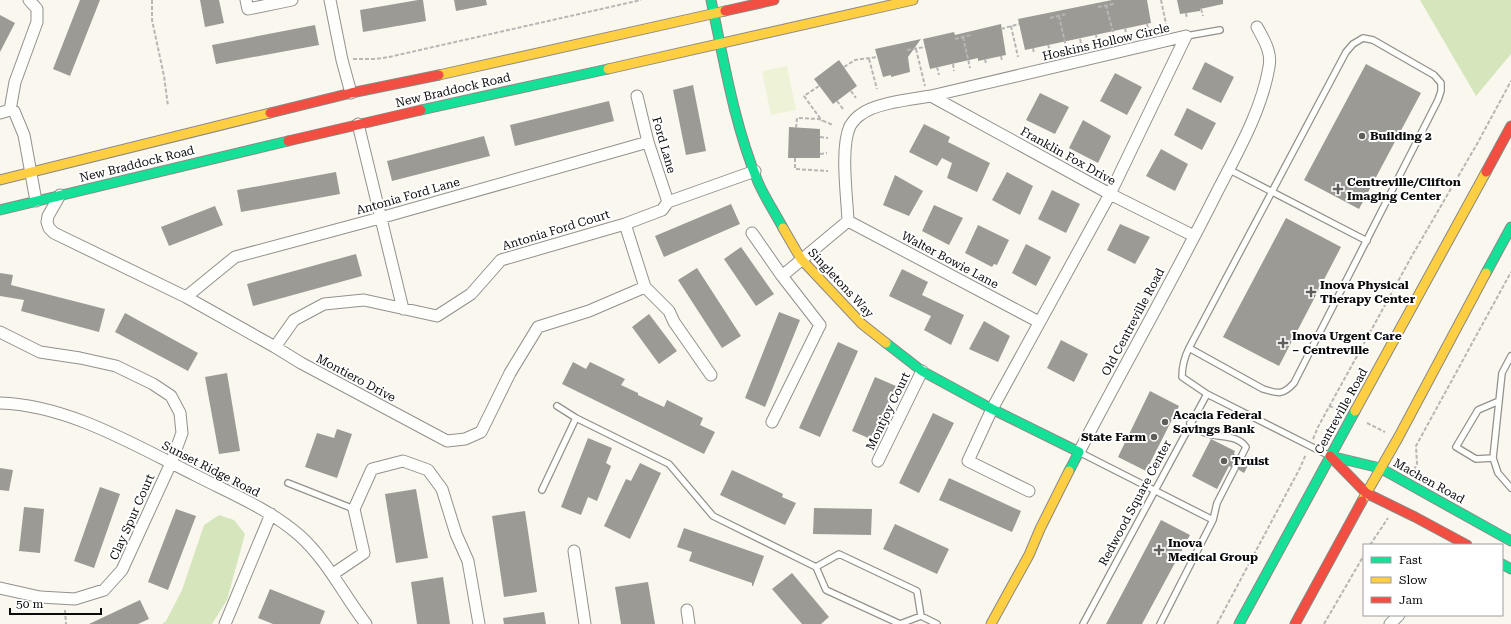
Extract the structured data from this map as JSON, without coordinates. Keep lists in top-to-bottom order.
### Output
{
  "streets": {
    "main road": [
      "New Braddock Road",
      "Singletons Way",
      "Old Centreville Road",
      "Centreville Road",
      "Machen Road"
    ],
    "street": [
      "Hoskins Hollow Circle",
      "Ford Lane",
      "Franklin Fox Drive",
      "Antonia Ford Lane",
      "Antonia Ford Court",
      "Walter Bowie Lane",
      "Montiero Drive",
      "Montjoy Court",
      "Sunset Ridge Road",
      "Clay Spur Court"
    ],
    "lane": ["Redwood Square Center"]
  },
  "crossings": [
    ["Hoskins Hollow Circle", "Franklin Fox Drive"],
    ["Hoskins Hollow Circle", "Walter Bowie Lane"],
    ["Hoskins Hollow Circle", "Singletons Way"],
    ["New Braddock Road", "Singletons Way"],
    ["New Braddock Road", "Montiero Drive"],
    ["Ford Lane", "Antonia Ford Lane"],
    ["Ford Lane", "Antonia Ford Court"],
    ["Franklin Fox Drive", "Old Centreville Road"],
    ["Antonia Ford Lane", "Montiero Drive"],
    ["Antonia Ford Court", "Singletons Way"],
    ["Antonia Ford Court", "Montiero Drive"],
    ["Singletons Way", "Old Centreville Road"],
    ["Singletons Way", "Montjoy Court"],
    ["Centreville Road", "Machen Road"],
    ["Sunset Ridge Road", "Clay Spur Court"],
    ["Machen Road", "Redwood Square Center"]
  ],
  "places": {
    "other": [
      "Building 2",
      "Acacia Federal Savings Bank",
      "State Farm",
      "Truist"
    ],
    "health": [
      "Centreville/Clifton Imaging Center",
      "Inova Physical Therapy Center",
      "Inova Urgent Care – Centreville",
      "Inova Medical Group"
    ]
  },
  "legend": ["Fast", "Slow", "Jam"],
  "scale_bar": "50 m"
}
